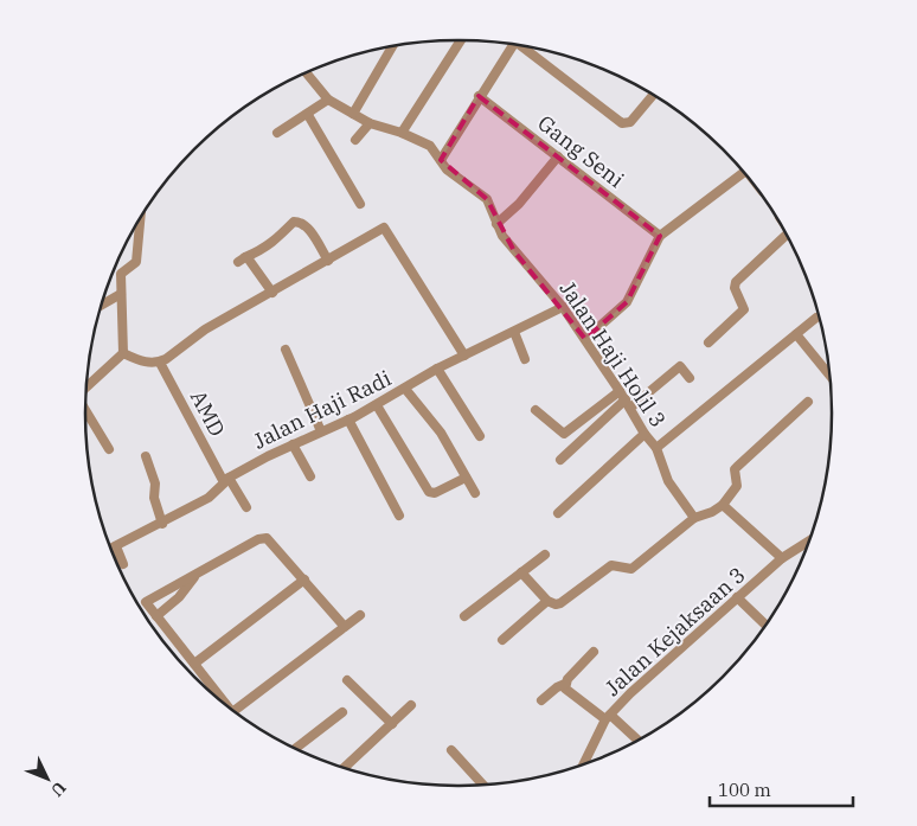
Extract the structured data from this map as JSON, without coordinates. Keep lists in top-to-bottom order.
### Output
{
  "streets": {
    "street": [
      "Gang Seni",
      "Jalan Haji Holil 3",
      "Jalan Haji Radi",
      "AMD",
      "Jalan Kejaksaan 3"
    ]
  },
  "crossings": [
    ["Jalan Haji Holil 3", "Jalan Haji Radi"],
    ["Jalan Haji Radi", "AMD"]
  ],
  "scale_bar": "100 m",
  "north": "bottom right"
}
